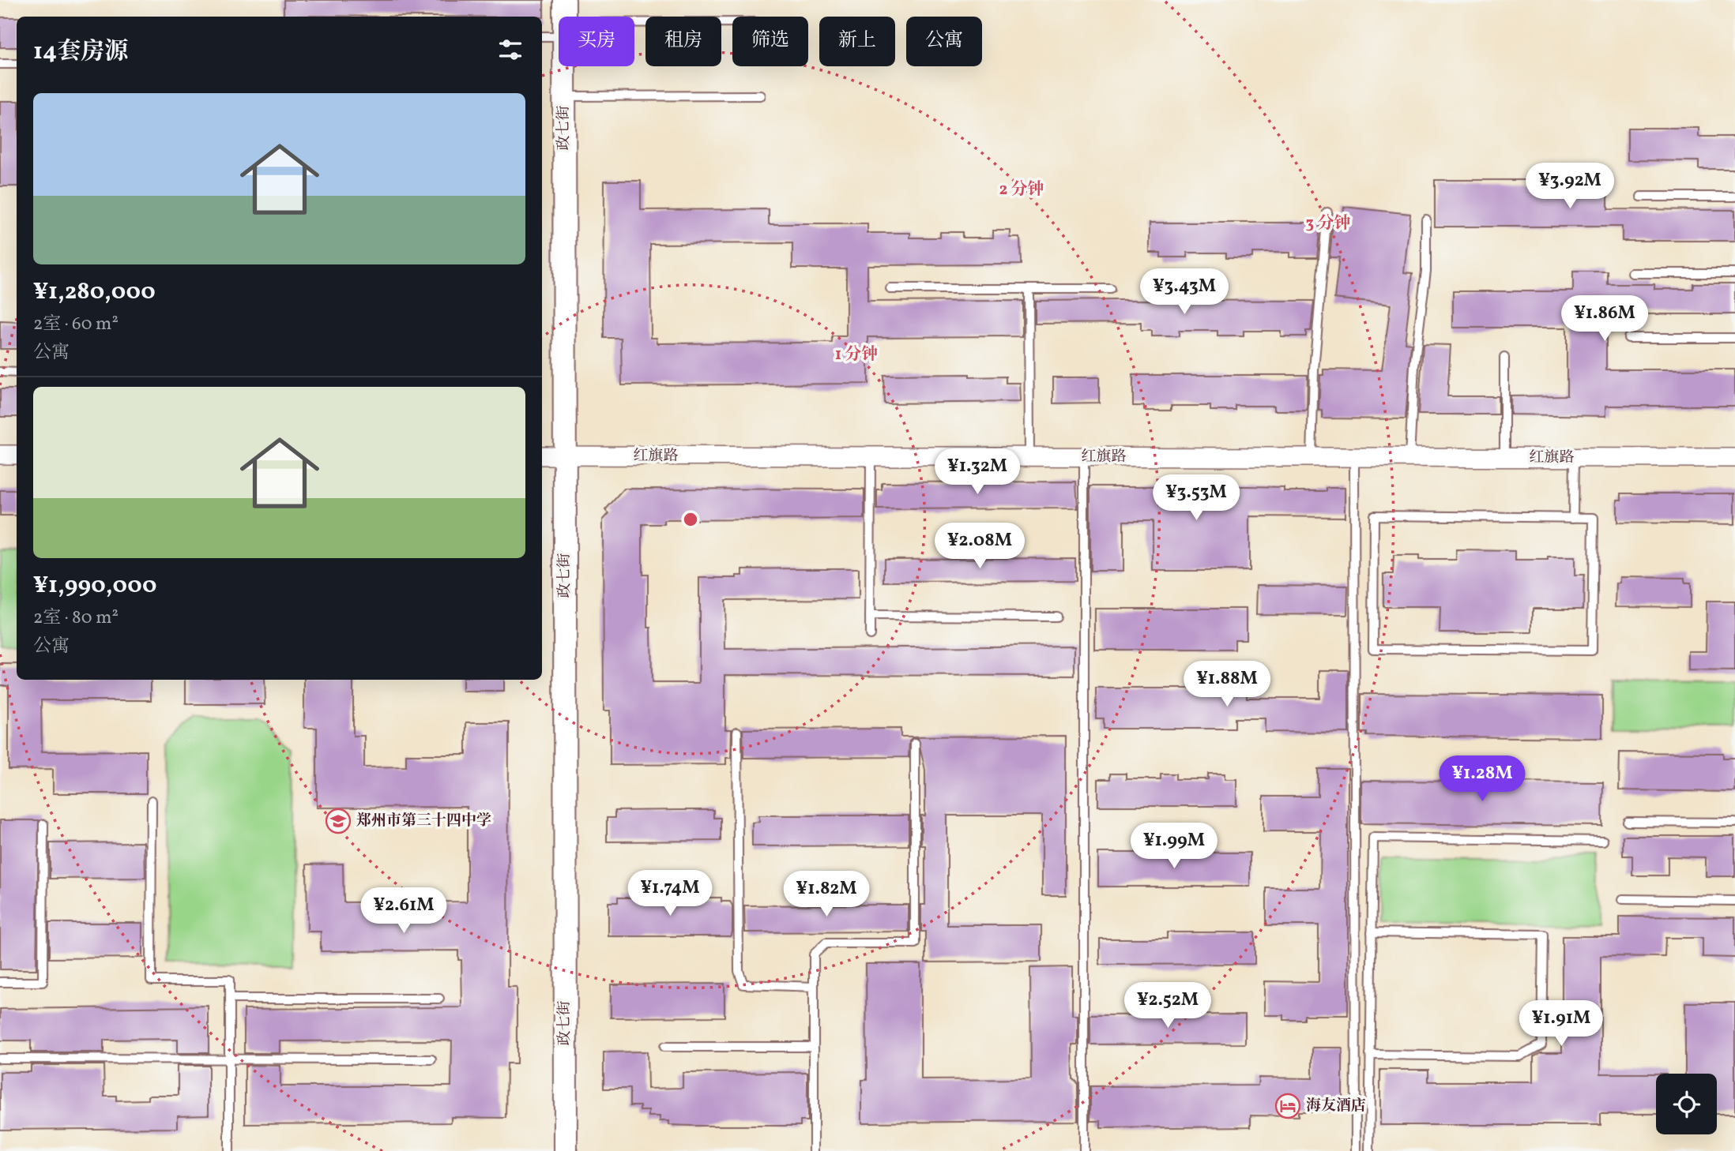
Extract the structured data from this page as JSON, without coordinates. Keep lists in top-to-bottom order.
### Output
{
  "streets": {
    "street": ["政七街", "红旗路"]
  },
  "crossings": [
    ["政七街", "红旗路"]
  ],
  "places": {
    "school or university": ["郑州市第三十四中学"],
    "hotel": ["海友酒店"]
  },
  "page": {
    "chip": [
      "买房",
      "租房",
      "筛选",
      "新上",
      "公寓"
    ],
    "heading": "14套房源",
    "list": [
      {
        "name": "¥1,280,000",
        "note": "2室 · 60 m² · 公寓"
      },
      {
        "name": "¥1,990,000",
        "note": "2室 · 80 m² · 公寓"
      }
    ],
    "price": [
      "¥3.92M",
      "¥3.43M",
      "¥1.86M",
      "¥1.32M",
      "¥3.53M",
      "¥2.08M",
      "¥1.88M",
      "¥1.28M",
      "¥1.99M",
      "¥1.74M",
      "¥1.82M",
      "¥2.61M",
      "¥2.52M",
      "¥1.91M"
    ]
  },
  "rings": ["2 分钟", "3 分钟", "1 分钟"]
}
